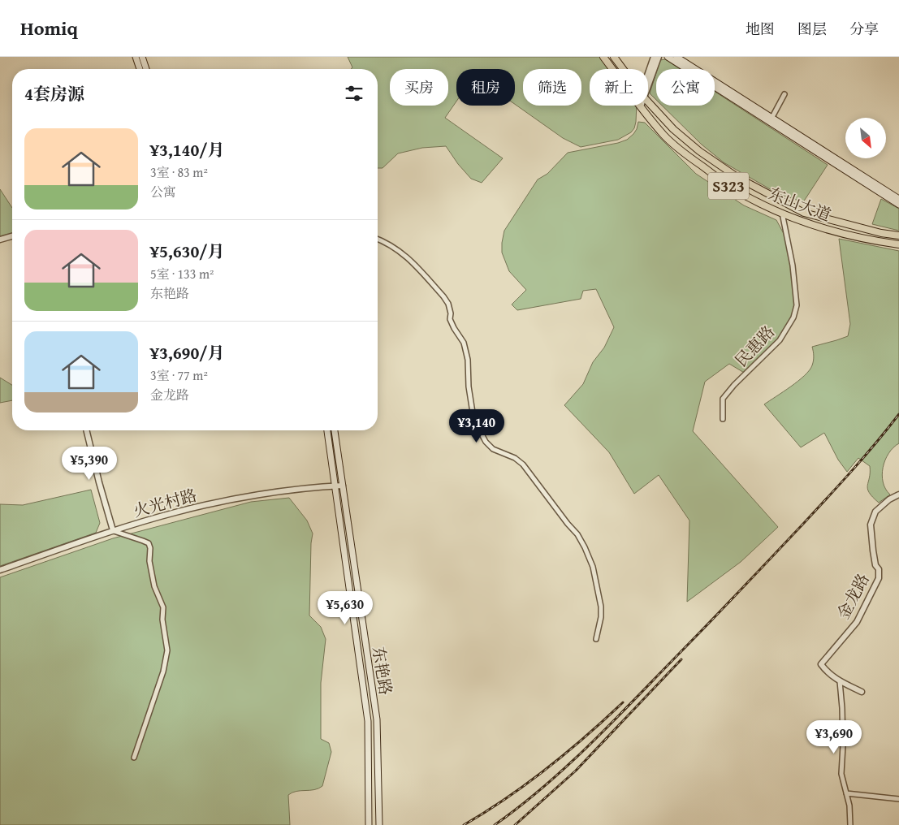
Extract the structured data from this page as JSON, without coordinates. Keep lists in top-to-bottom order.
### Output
{
  "streets": {
    "main road": ["S323", "东山大道", "东艳路"],
    "street": ["民惠路", "火光村路", "金龙路"]
  },
  "crossings": [
    ["东山大道", "民惠路"],
    ["火光村路", "东艳路"]
  ],
  "north": "bottom right",
  "page": {
    "header": "Homiq",
    "nav": ["地图", "图层", "分享"],
    "chip": [
      "买房",
      "租房",
      "筛选",
      "新上",
      "公寓"
    ],
    "heading": "4套房源",
    "list": [
      {
        "name": "¥3,140/月",
        "note": "3室 · 83 m² · 公寓"
      },
      {
        "name": "¥5,630/月",
        "note": "5室 · 133 m² · 东艳路"
      },
      {
        "name": "¥3,690/月",
        "note": "3室 · 77 m² · 金龙路"
      }
    ],
    "price": [
      "¥3,140",
      "¥5,390",
      "¥5,630",
      "¥3,690"
    ]
  }
}
